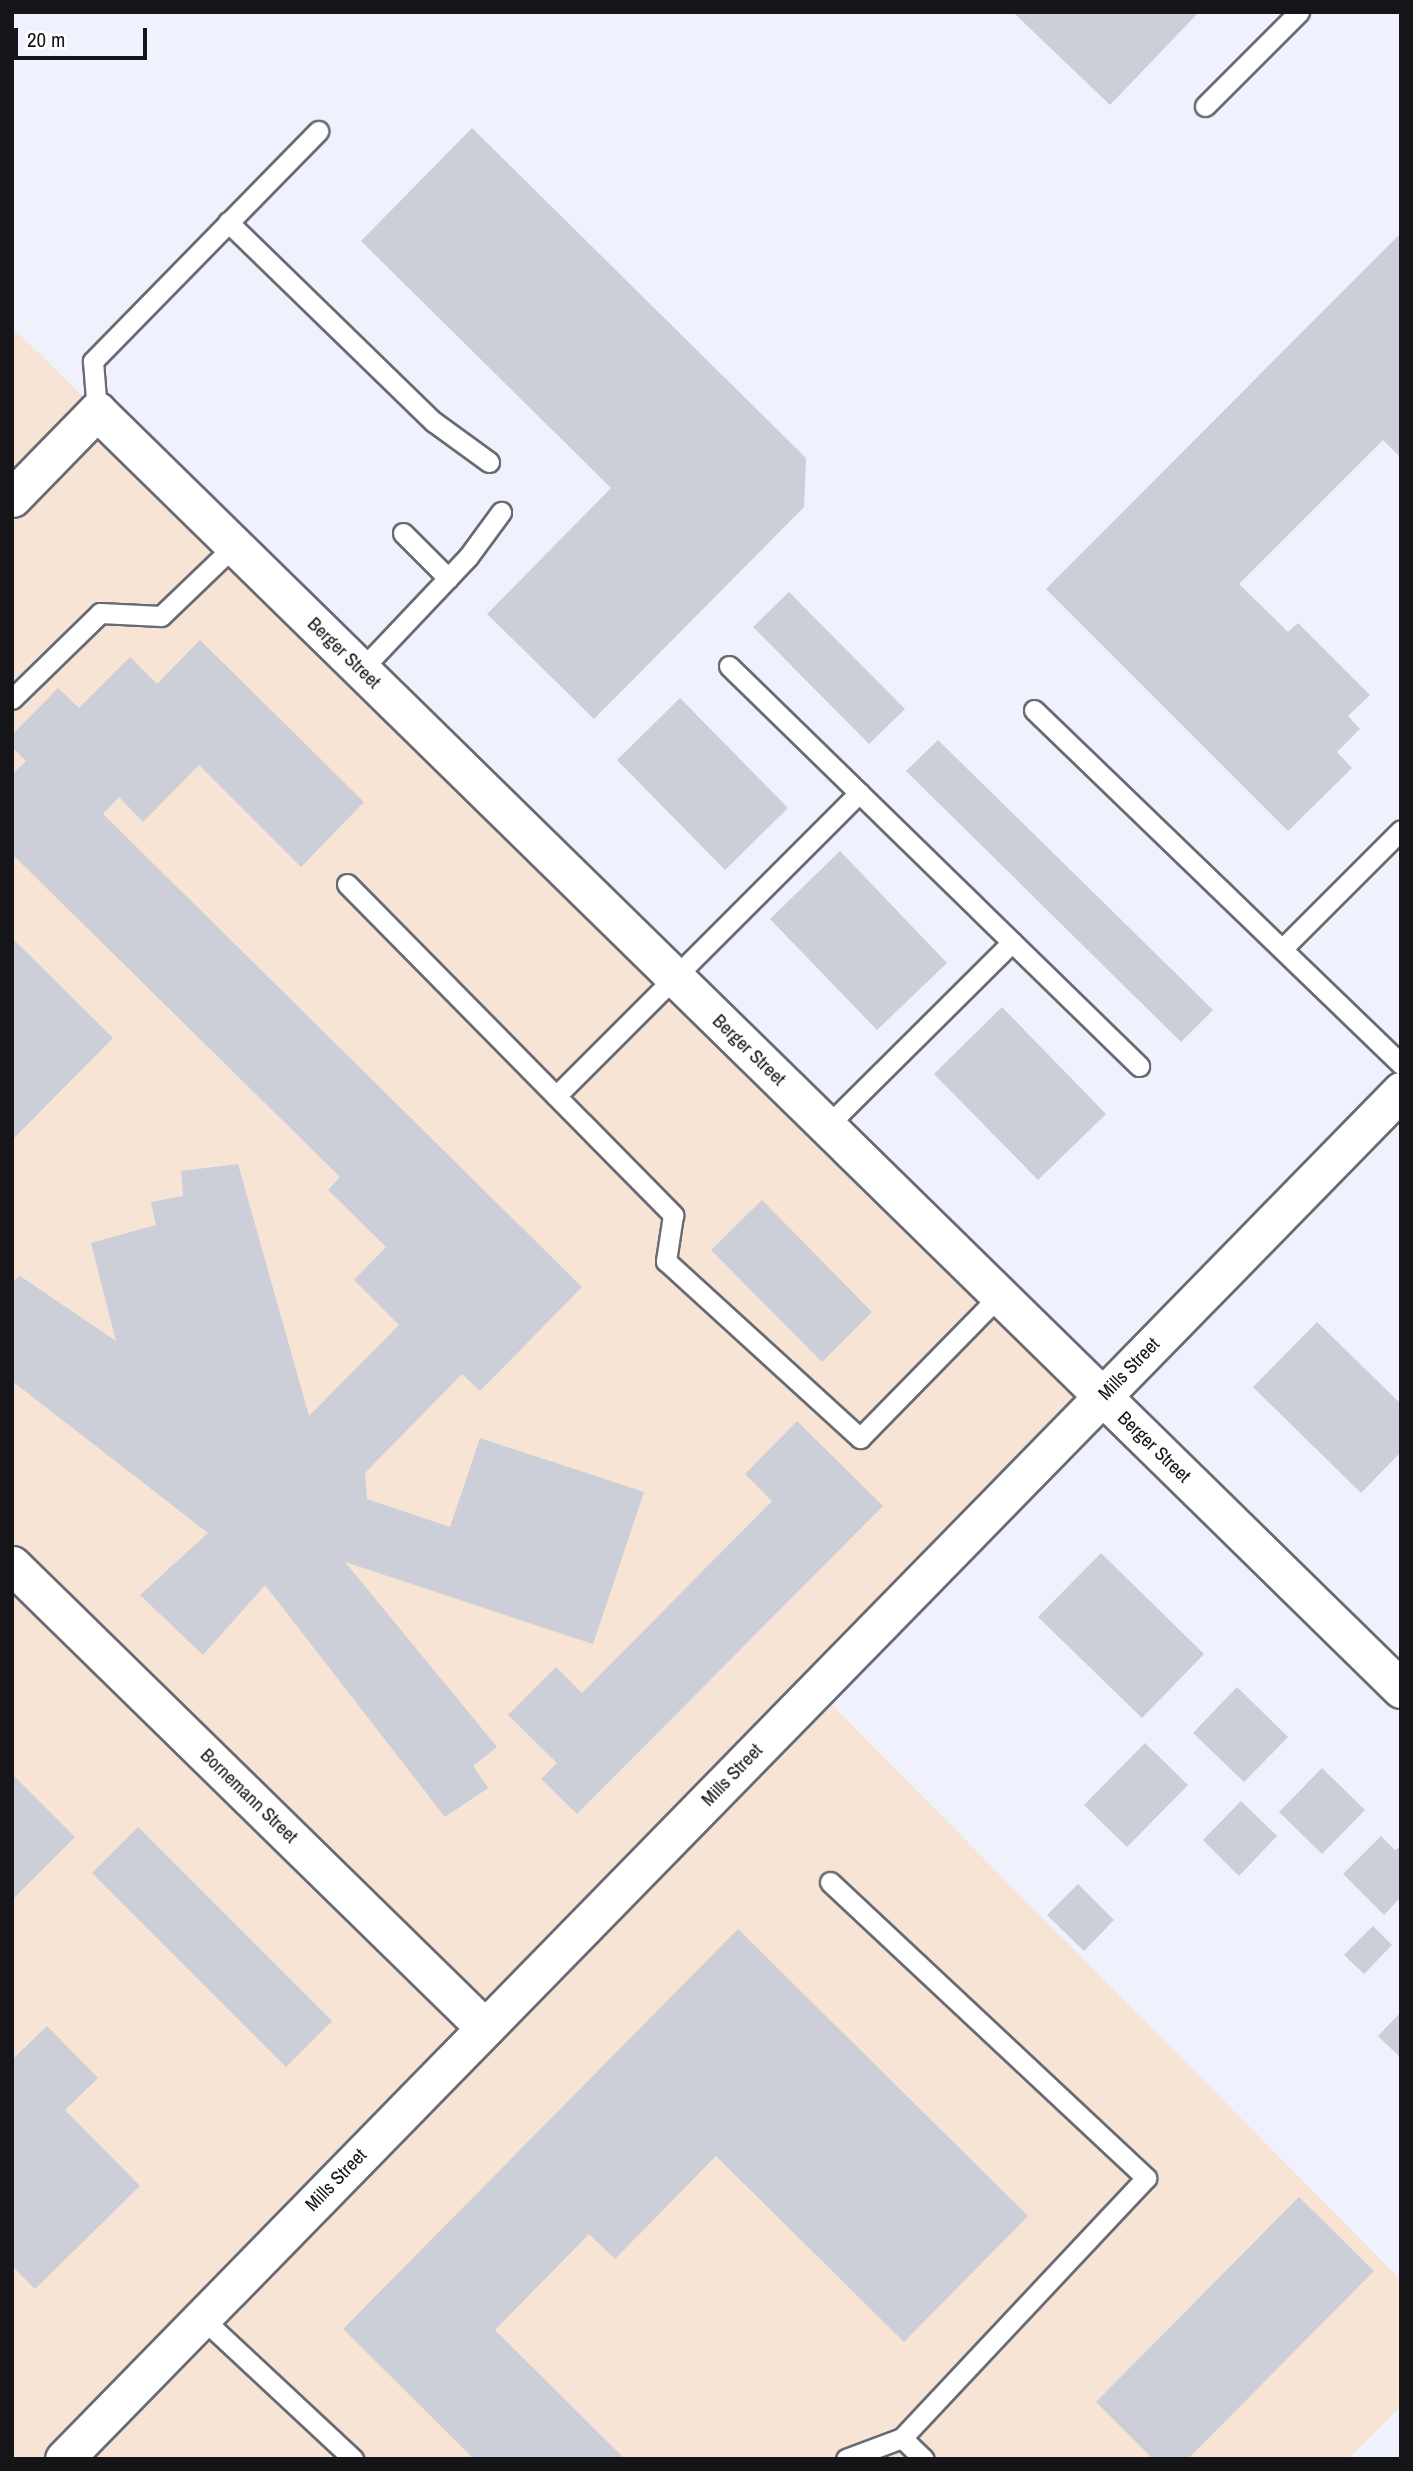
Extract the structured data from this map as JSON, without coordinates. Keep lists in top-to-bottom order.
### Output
{
  "streets": {
    "street": ["Berger Street", "Mills Street", "Bornemann Street"]
  },
  "crossings": [
    ["Berger Street", "Mills Street"],
    ["Mills Street", "Bornemann Street"]
  ],
  "scale_bar": "20 m"
}
